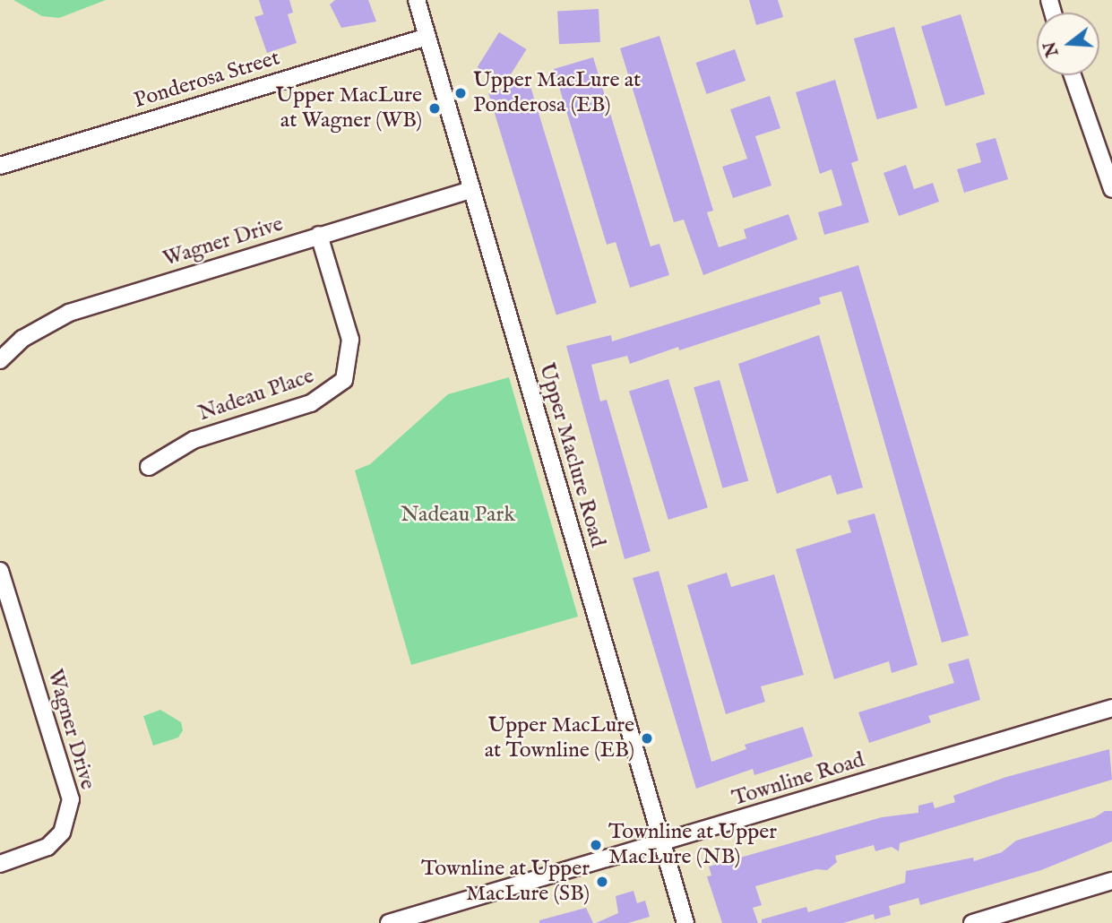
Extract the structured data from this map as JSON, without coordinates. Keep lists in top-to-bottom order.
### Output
{
  "streets": {
    "street": [
      "Ponderosa Street",
      "Wagner Drive",
      "Nadeau Place",
      "Upper Maclure Road",
      "Townline Road"
    ]
  },
  "crossings": [
    ["Ponderosa Street", "Upper Maclure Road"],
    ["Wagner Drive", "Nadeau Place"],
    ["Wagner Drive", "Upper Maclure Road"],
    ["Upper Maclure Road", "Townline Road"]
  ],
  "parks": ["Nadeau Park"],
  "places": [
    "Upper MacLure at Ponderosa (EB)",
    "Upper MacLure at Wagner (WB)",
    "Upper MacLure at Townline (EB)",
    "Townline at Upper MacLure (NB)",
    "Townline at Upper MacLure (SB)"
  ],
  "north": "left"
}
